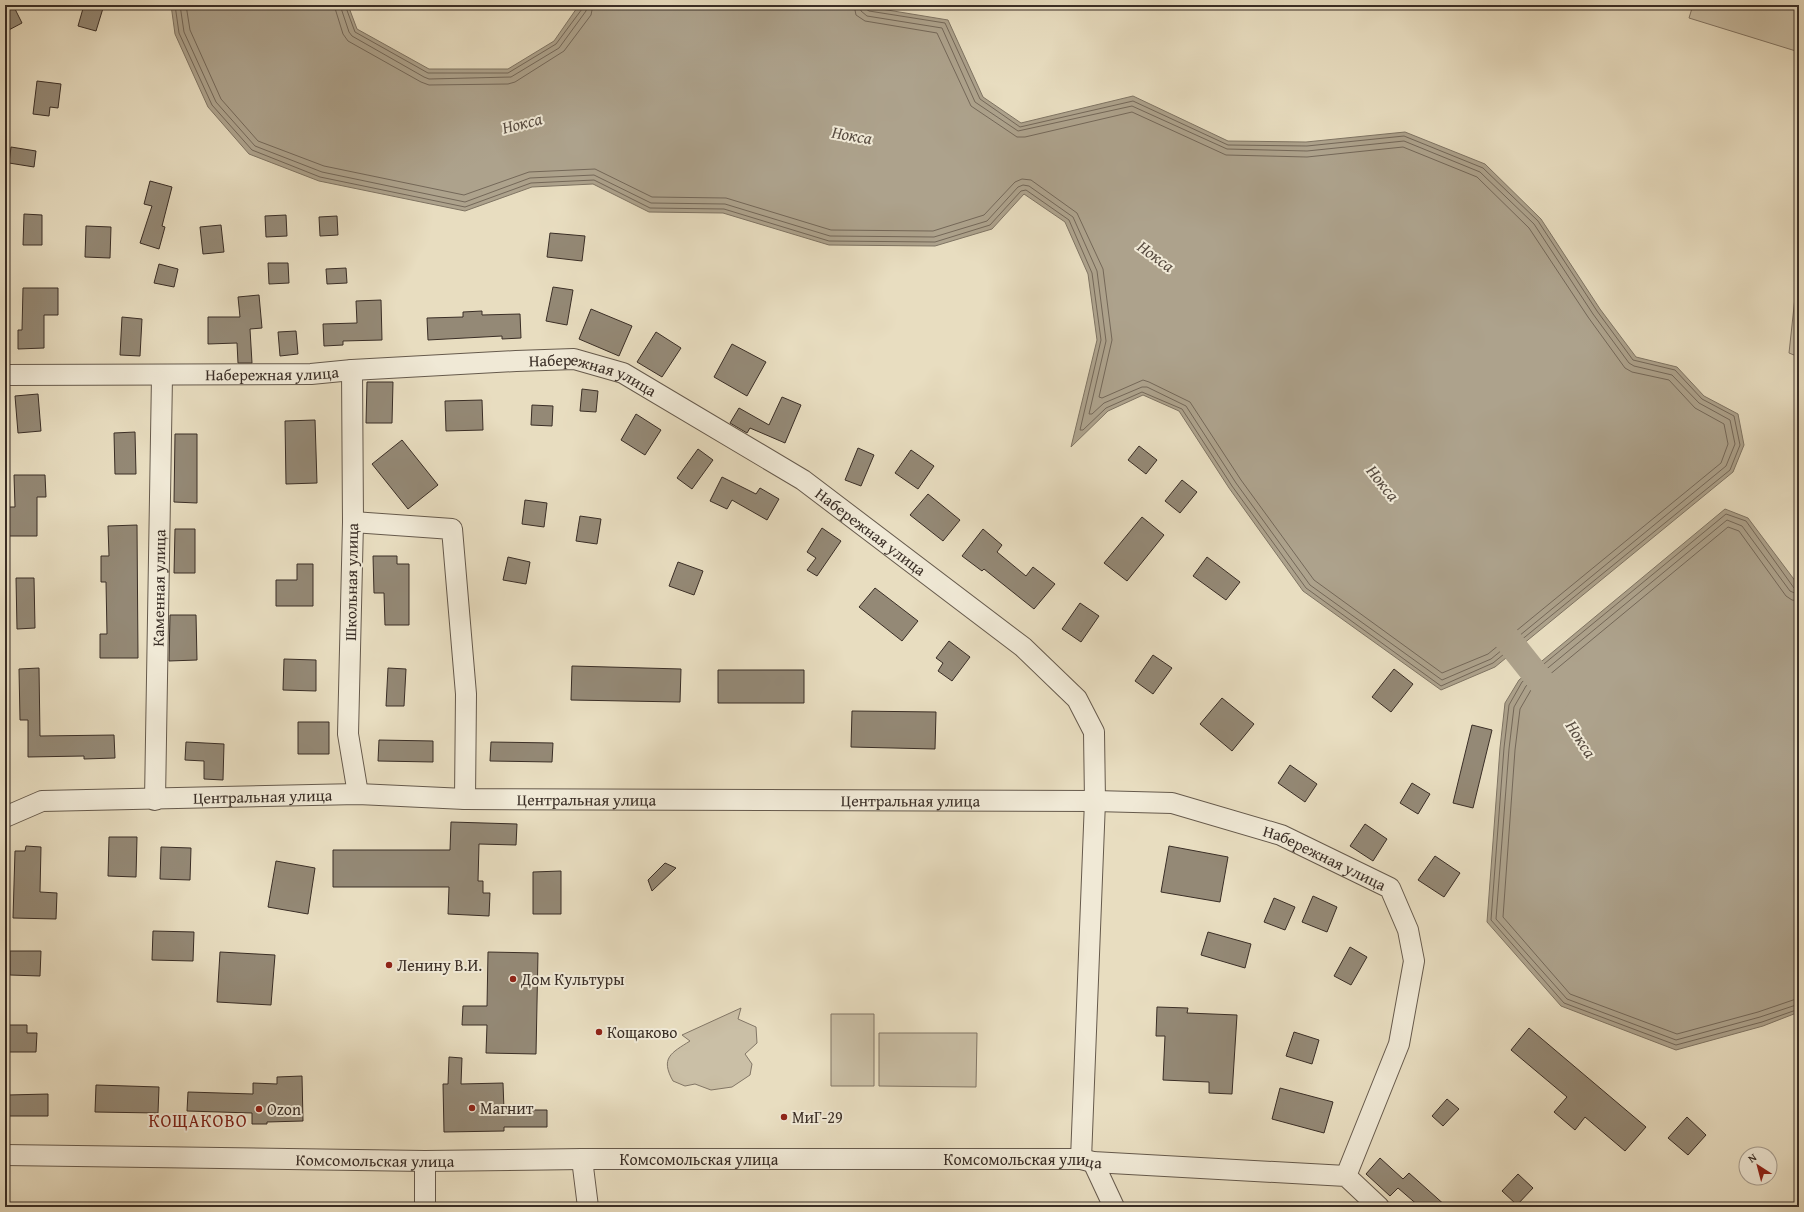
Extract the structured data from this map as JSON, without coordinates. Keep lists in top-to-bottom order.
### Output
{
  "streets": {
    "street": [
      "Набережная улица",
      "Школьная улица",
      "Каменная улица",
      "Центральная улица",
      "Комсомольская улица"
    ]
  },
  "crossings": [
    ["Набережная улица", "Школьная улица"],
    ["Набережная улица", "Каменная улица"],
    ["Набережная улица", "Центральная улица"],
    ["Набережная улица", "Комсомольская улица"],
    ["Школьная улица", "Центральная улица"],
    ["Каменная улица", "Центральная улица"]
  ],
  "districts": ["КОЩАКОВО"],
  "water": ["Нокса"],
  "places": [
    "Ленину В.И.",
    "Дом Культуры",
    "Кощаково",
    "Магнит",
    "Ozon",
    "МиГ-29"
  ],
  "north": "top left"
}
